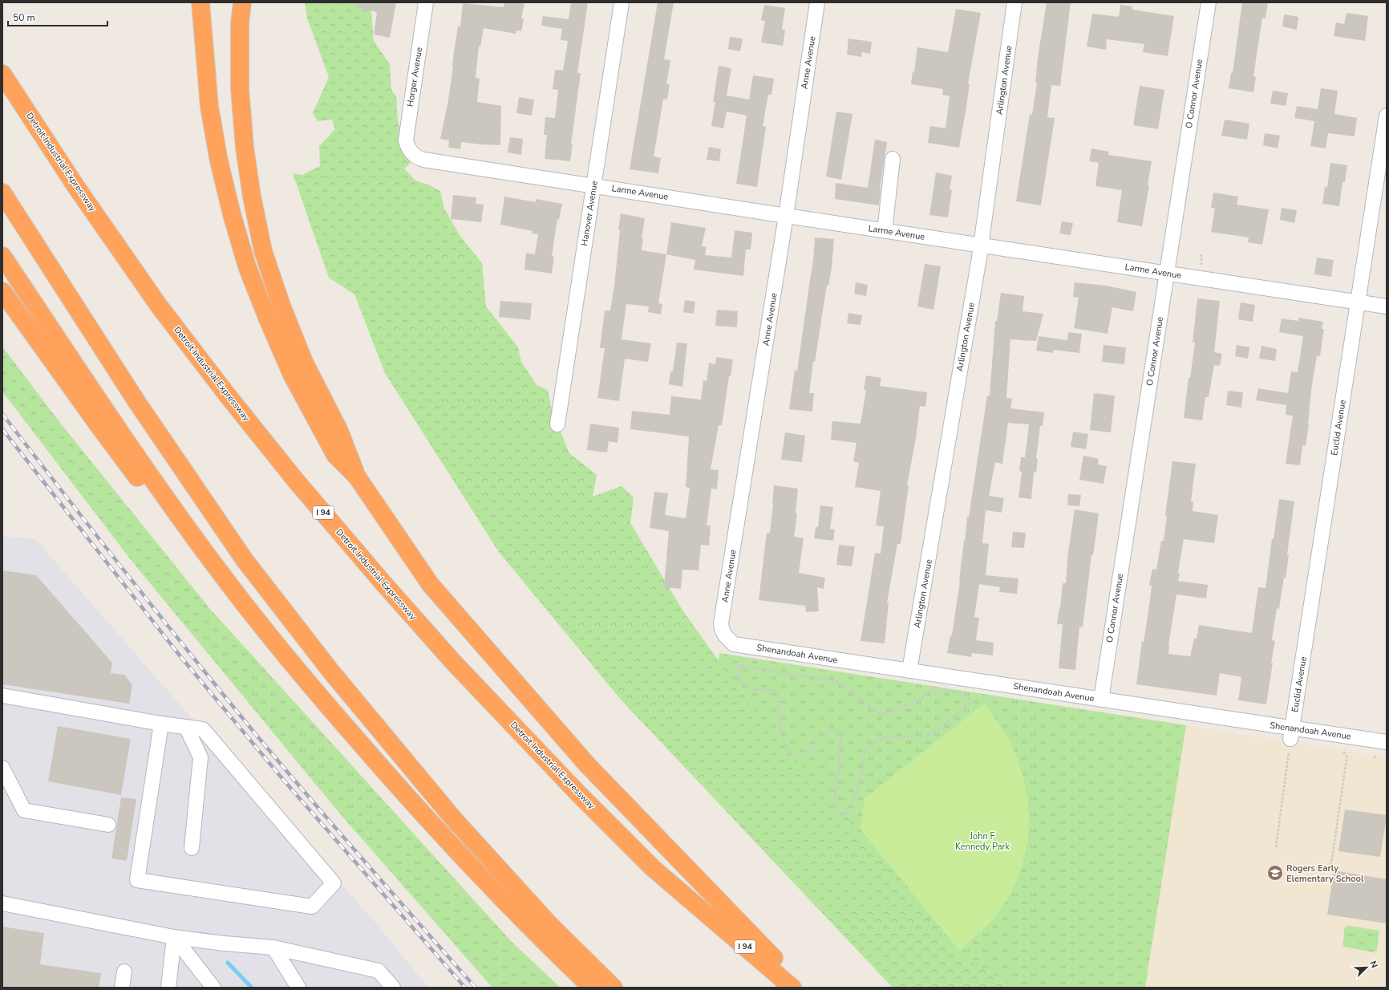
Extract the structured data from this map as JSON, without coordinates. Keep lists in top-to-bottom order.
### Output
{
  "streets": {
    "highway": ["Detroit Industrial Expressway", "I 94"],
    "street": [
      "Anne Avenue",
      "Horger Avenue",
      "Arlington Avenue",
      "O Connor Avenue",
      "Larme Avenue",
      "Hanover Avenue",
      "Euclid Avenue",
      "Shenandoah Avenue"
    ]
  },
  "crossings": [
    ["Anne Avenue", "Larme Avenue"],
    ["Anne Avenue", "Shenandoah Avenue"],
    ["Horger Avenue", "Larme Avenue"],
    ["Arlington Avenue", "Larme Avenue"],
    ["Arlington Avenue", "Shenandoah Avenue"],
    ["O Connor Avenue", "Larme Avenue"],
    ["O Connor Avenue", "Shenandoah Avenue"],
    ["Larme Avenue", "Hanover Avenue"],
    ["Larme Avenue", "Euclid Avenue"],
    ["Euclid Avenue", "Shenandoah Avenue"]
  ],
  "parks": ["John F Kennedy Park"],
  "places": {
    "school or university": ["Rogers Early Elementary School"]
  },
  "scale_bar": "50 m",
  "north": "top right"
}
